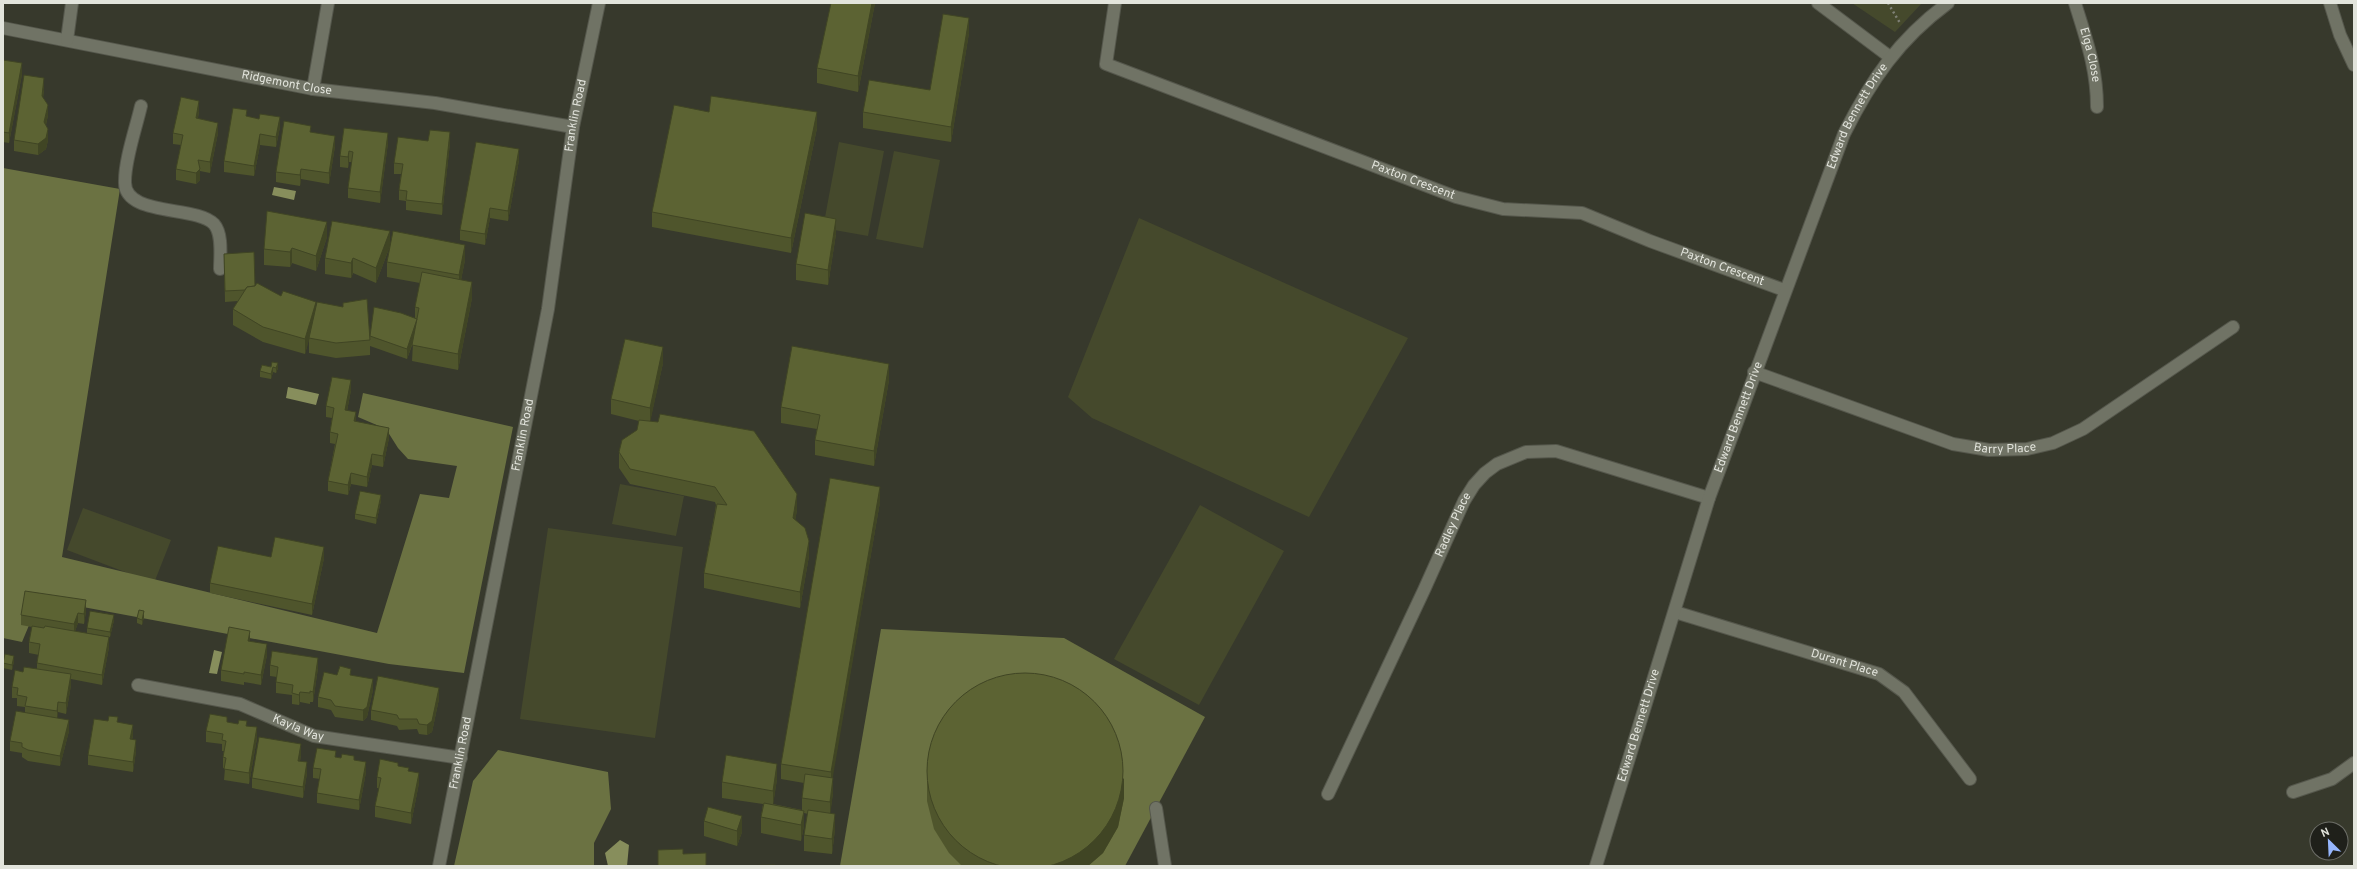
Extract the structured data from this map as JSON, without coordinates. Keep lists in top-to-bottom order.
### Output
{
  "streets": {
    "street": [
      "Elga Close",
      "Ridgemont Close",
      "Franklin Road",
      "Edward Bennett Drive",
      "Paxton Crescent",
      "Barry Place",
      "Radley Place",
      "Durant Place",
      "Kayla Way"
    ]
  },
  "crossings": [
    ["Ridgemont Close", "Franklin Road"],
    ["Franklin Road", "Kayla Way"],
    ["Edward Bennett Drive", "Paxton Crescent"],
    ["Edward Bennett Drive", "Barry Place"],
    ["Edward Bennett Drive", "Radley Place"],
    ["Edward Bennett Drive", "Durant Place"]
  ],
  "north": "top left"
}
